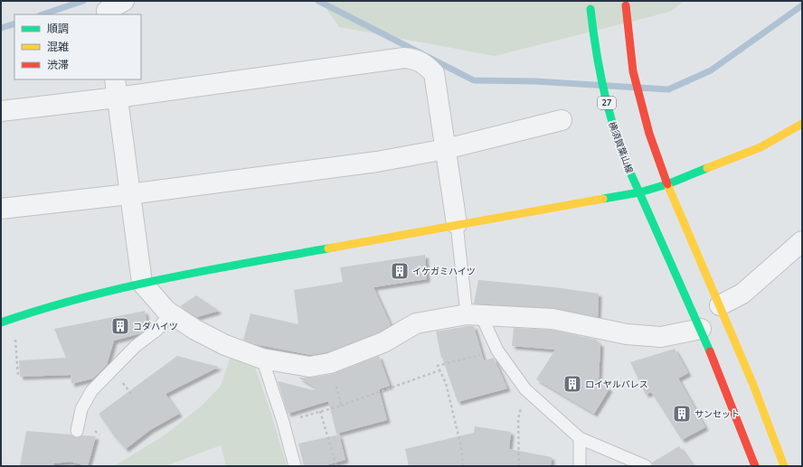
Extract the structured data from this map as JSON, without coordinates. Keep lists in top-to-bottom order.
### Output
{
  "streets": {
    "street": ["27", "横須賀葉山線"]
  },
  "places": {
    "building": [
      "イケガミハイツ",
      "コダハイツ",
      "ロイヤルパレス",
      "サンセット"
    ]
  },
  "legend": ["順調", "混雑", "渋滞"]
}
